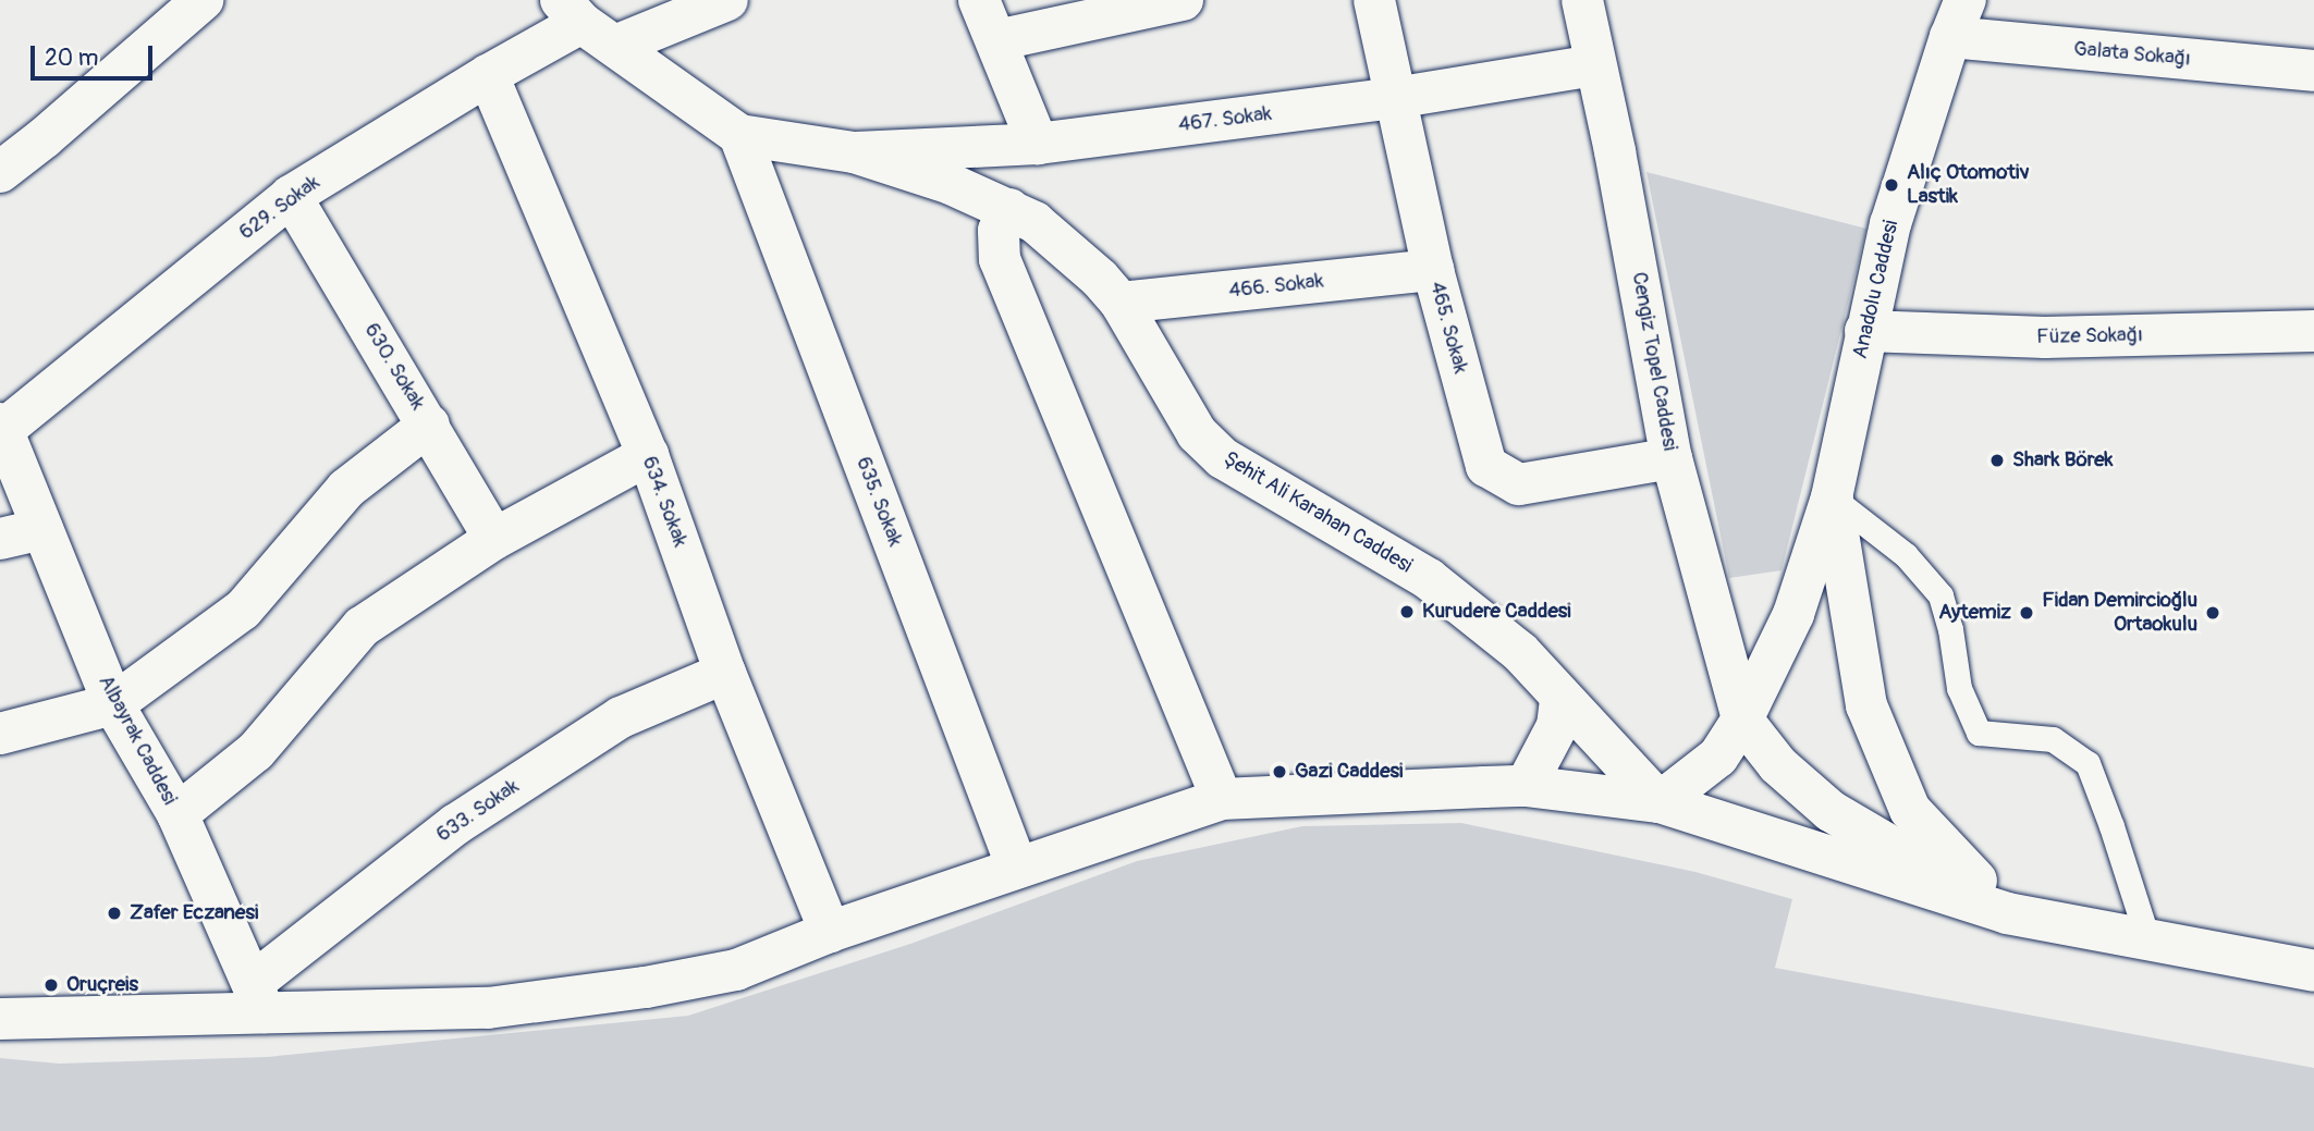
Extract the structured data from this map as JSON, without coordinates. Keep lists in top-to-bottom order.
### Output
{
  "streets": {
    "street": [
      "Galata Sokağı",
      "467. Sokak",
      "629. Sokak",
      "466. Sokak",
      "Anadolu Caddesi",
      "465. Sokak",
      "Füze Sokağı",
      "Cengiz Topel Caddesi",
      "630. Sokak",
      "634. Sokak",
      "635. Sokak",
      "Şehit Ali Karahan Caddesi",
      "Albayrak Caddesi",
      "633. Sokak"
    ]
  },
  "crossings": [
    ["Galata Sokağı", "Anadolu Caddesi"],
    ["467. Sokak", "465. Sokak"],
    ["467. Sokak", "Cengiz Topel Caddesi"],
    ["467. Sokak", "Şehit Ali Karahan Caddesi"],
    ["629. Sokak", "630. Sokak"],
    ["629. Sokak", "634. Sokak"],
    ["629. Sokak", "Şehit Ali Karahan Caddesi"],
    ["629. Sokak", "Albayrak Caddesi"],
    ["466. Sokak", "465. Sokak"],
    ["466. Sokak", "Şehit Ali Karahan Caddesi"],
    ["Anadolu Caddesi", "Füze Sokağı"],
    ["465. Sokak", "Cengiz Topel Caddesi"],
    ["634. Sokak", "633. Sokak"],
    ["635. Sokak", "Şehit Ali Karahan Caddesi"],
    ["Albayrak Caddesi", "633. Sokak"]
  ],
  "places": [
    "Alıç Otomotiv Lastik",
    "Shark Börek",
    "Kurudere Caddesi",
    "Aytemiz",
    "Fidan Demircioğlu Ortaokulu",
    "Gazi Caddesi",
    "Zafer Eczanesi",
    "Oruçreis"
  ],
  "scale_bar": "20 m"
}
